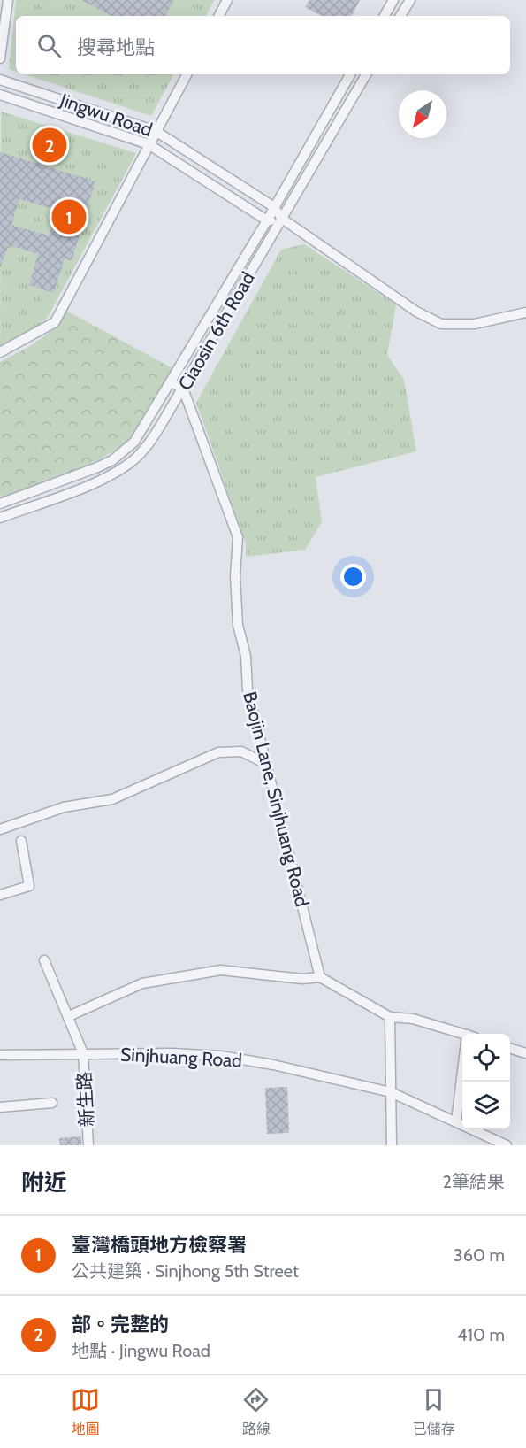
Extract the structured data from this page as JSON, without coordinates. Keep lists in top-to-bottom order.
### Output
{
  "streets": {
    "street": [
      "Jingwu Road",
      "Ciaosin 6th Road",
      "Baojin Lane, Sinjhuang Road",
      "Sinjhuang Road",
      "新生路"
    ]
  },
  "crossings": [
    ["Jingwu Road", "Ciaosin 6th Road"],
    ["Ciaosin 6th Road", "Baojin Lane, Sinjhuang Road"],
    ["Sinjhuang Road", "新生路"]
  ],
  "north": "bottom left",
  "page": {
    "search": "搜尋地點",
    "pins": ["2", "1"],
    "heading": ["附近", "2筆結果"],
    "list": [
      {
        "mark": "1",
        "name": "臺灣橋頭地方檢察署",
        "note": "公共建築 · Sinjhong 5th Street",
        "value": "360 m"
      },
      {
        "mark": "2",
        "name": "部。完整的",
        "note": "地點 · Jingwu Road",
        "value": "410 m"
      }
    ],
    "nav": ["地圖", "路線", "已儲存"]
  }
}
